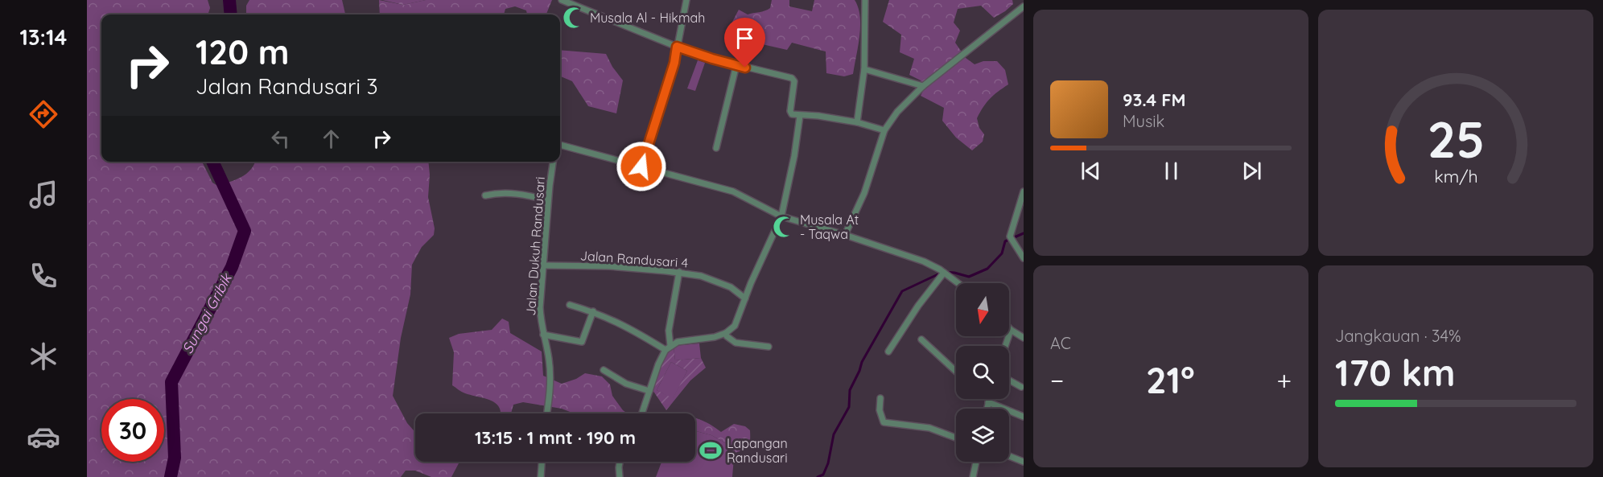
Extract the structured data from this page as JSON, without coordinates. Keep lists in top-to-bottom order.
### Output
{
  "streets": {
    "street": ["Jalan Dukuh Randusari", "Jalan Randusari 4"]
  },
  "crossings": [
    ["Jalan Dukuh Randusari", "Jalan Randusari 4"]
  ],
  "water": ["Sungai Gribik"],
  "places": {
    "mosque": ["Musala Al - Hikmah", "Musala At - Taqwa"],
    "sports": ["Lapangan Randusari"]
  },
  "north": "bottom",
  "page": {
    "tabs": "13:14",
    "turn": ["120 m", "Jalan Randusari 3"],
    "song": ["93.4 FM", "Musik"],
    "tile": [
      "AC",
      ["Jangkauan · 34%", "170 km"]
    ],
    "heat": ["−", "21°", "+"],
    "limit": "30",
    "trip": "13:15 · 1 mnt · 190 m",
    "gauge": ["25", "km/h"]
  }
}
